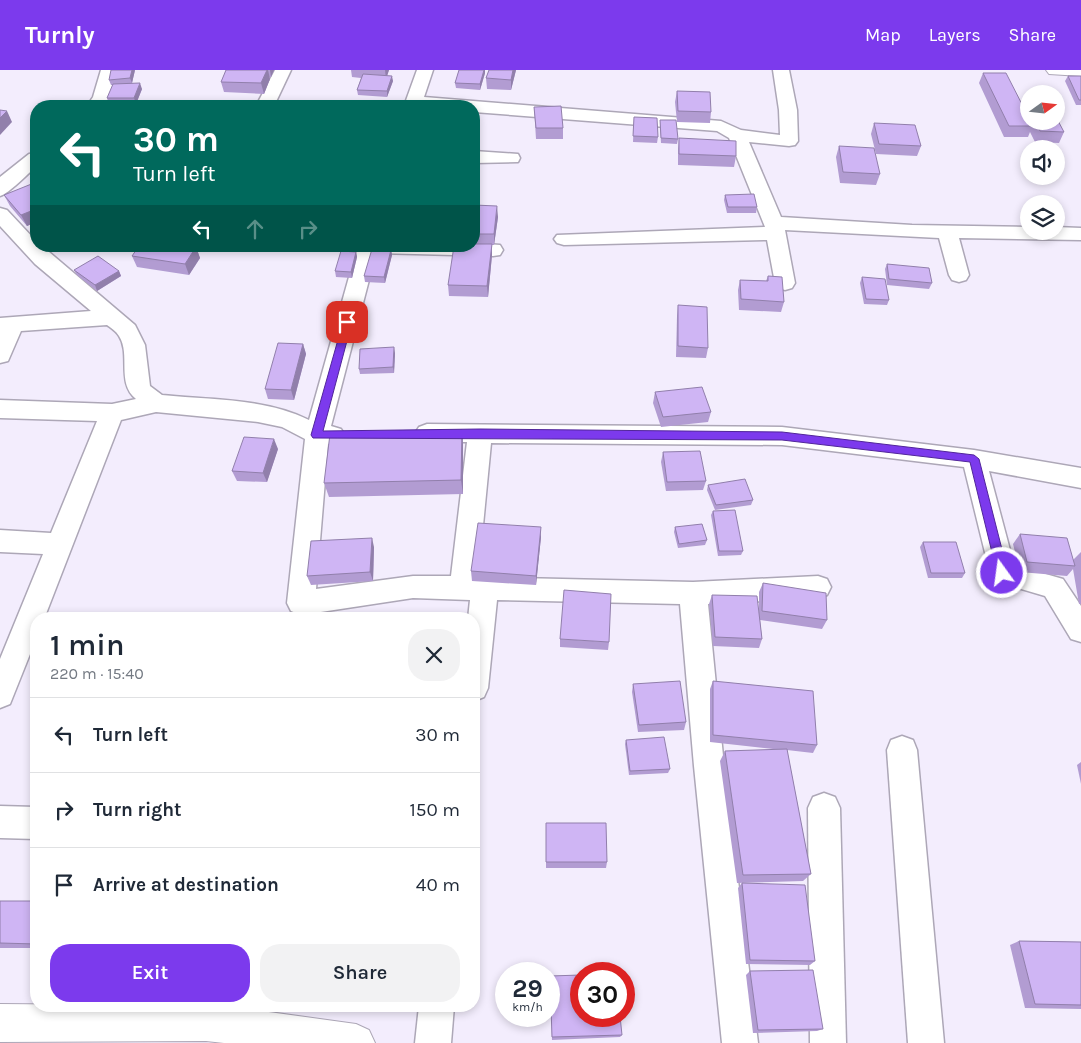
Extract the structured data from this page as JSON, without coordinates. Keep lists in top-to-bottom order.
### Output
{
  "north": "right",
  "page": {
    "header": "Turnly",
    "nav": ["Map", "Layers", "Share"],
    "turn": ["30 m", "Turn left"],
    "heading": ["1 min", "220 m · 15:40"],
    "list": [
      {
        "name": "Turn left",
        "value": "30 m"
      },
      {
        "name": "Turn right",
        "value": "150 m"
      },
      {
        "name": "Arrive at destination",
        "value": "40 m"
      }
    ],
    "buttons": ["Exit", "Share"],
    "speed": "29 km/h",
    "limit": "30"
  }
}
